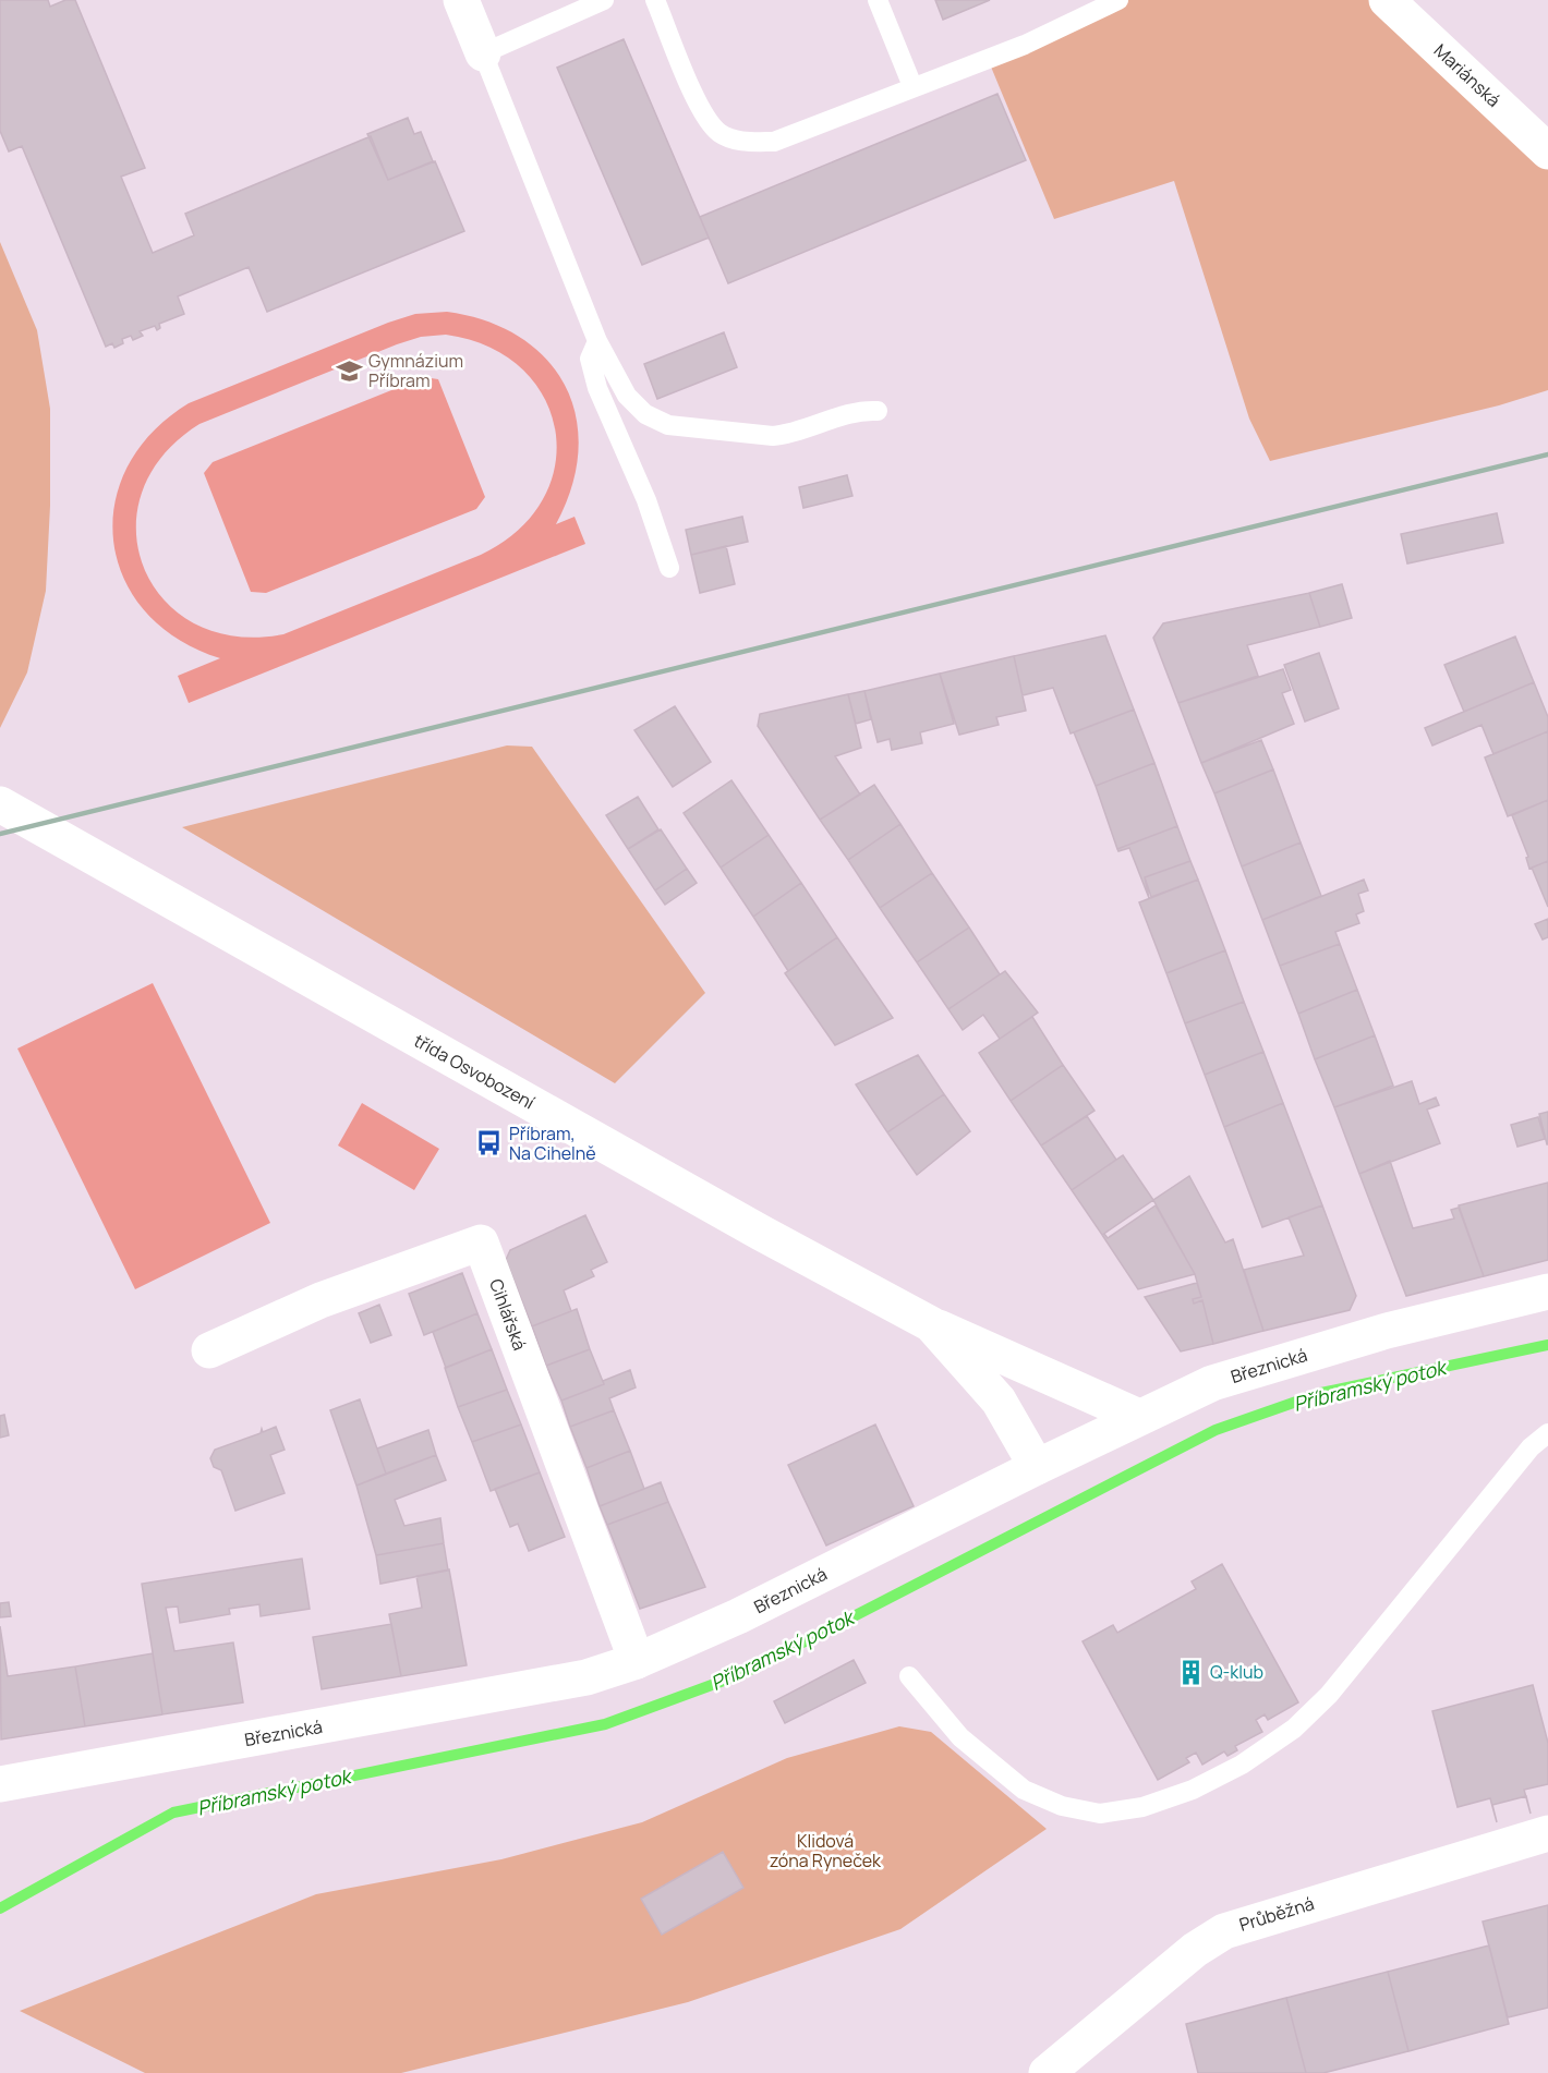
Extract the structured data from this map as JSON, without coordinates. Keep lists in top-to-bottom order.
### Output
{
  "streets": {
    "street": [
      "Mariánská",
      "třída Osvobození",
      "Cihlářská",
      "Březnická",
      "Průběžná"
    ]
  },
  "crossings": [
    ["třída Osvobození", "Březnická"],
    ["Cihlářská", "Březnická"]
  ],
  "water": ["Příbramský potok"],
  "parks": ["Klidová zóna Ryneček"],
  "places": {
    "school or university": ["Gymnázium Příbram"],
    "bus stop": ["Příbram, Na Cihelně"],
    "building": ["Q-klub"]
  }
}
